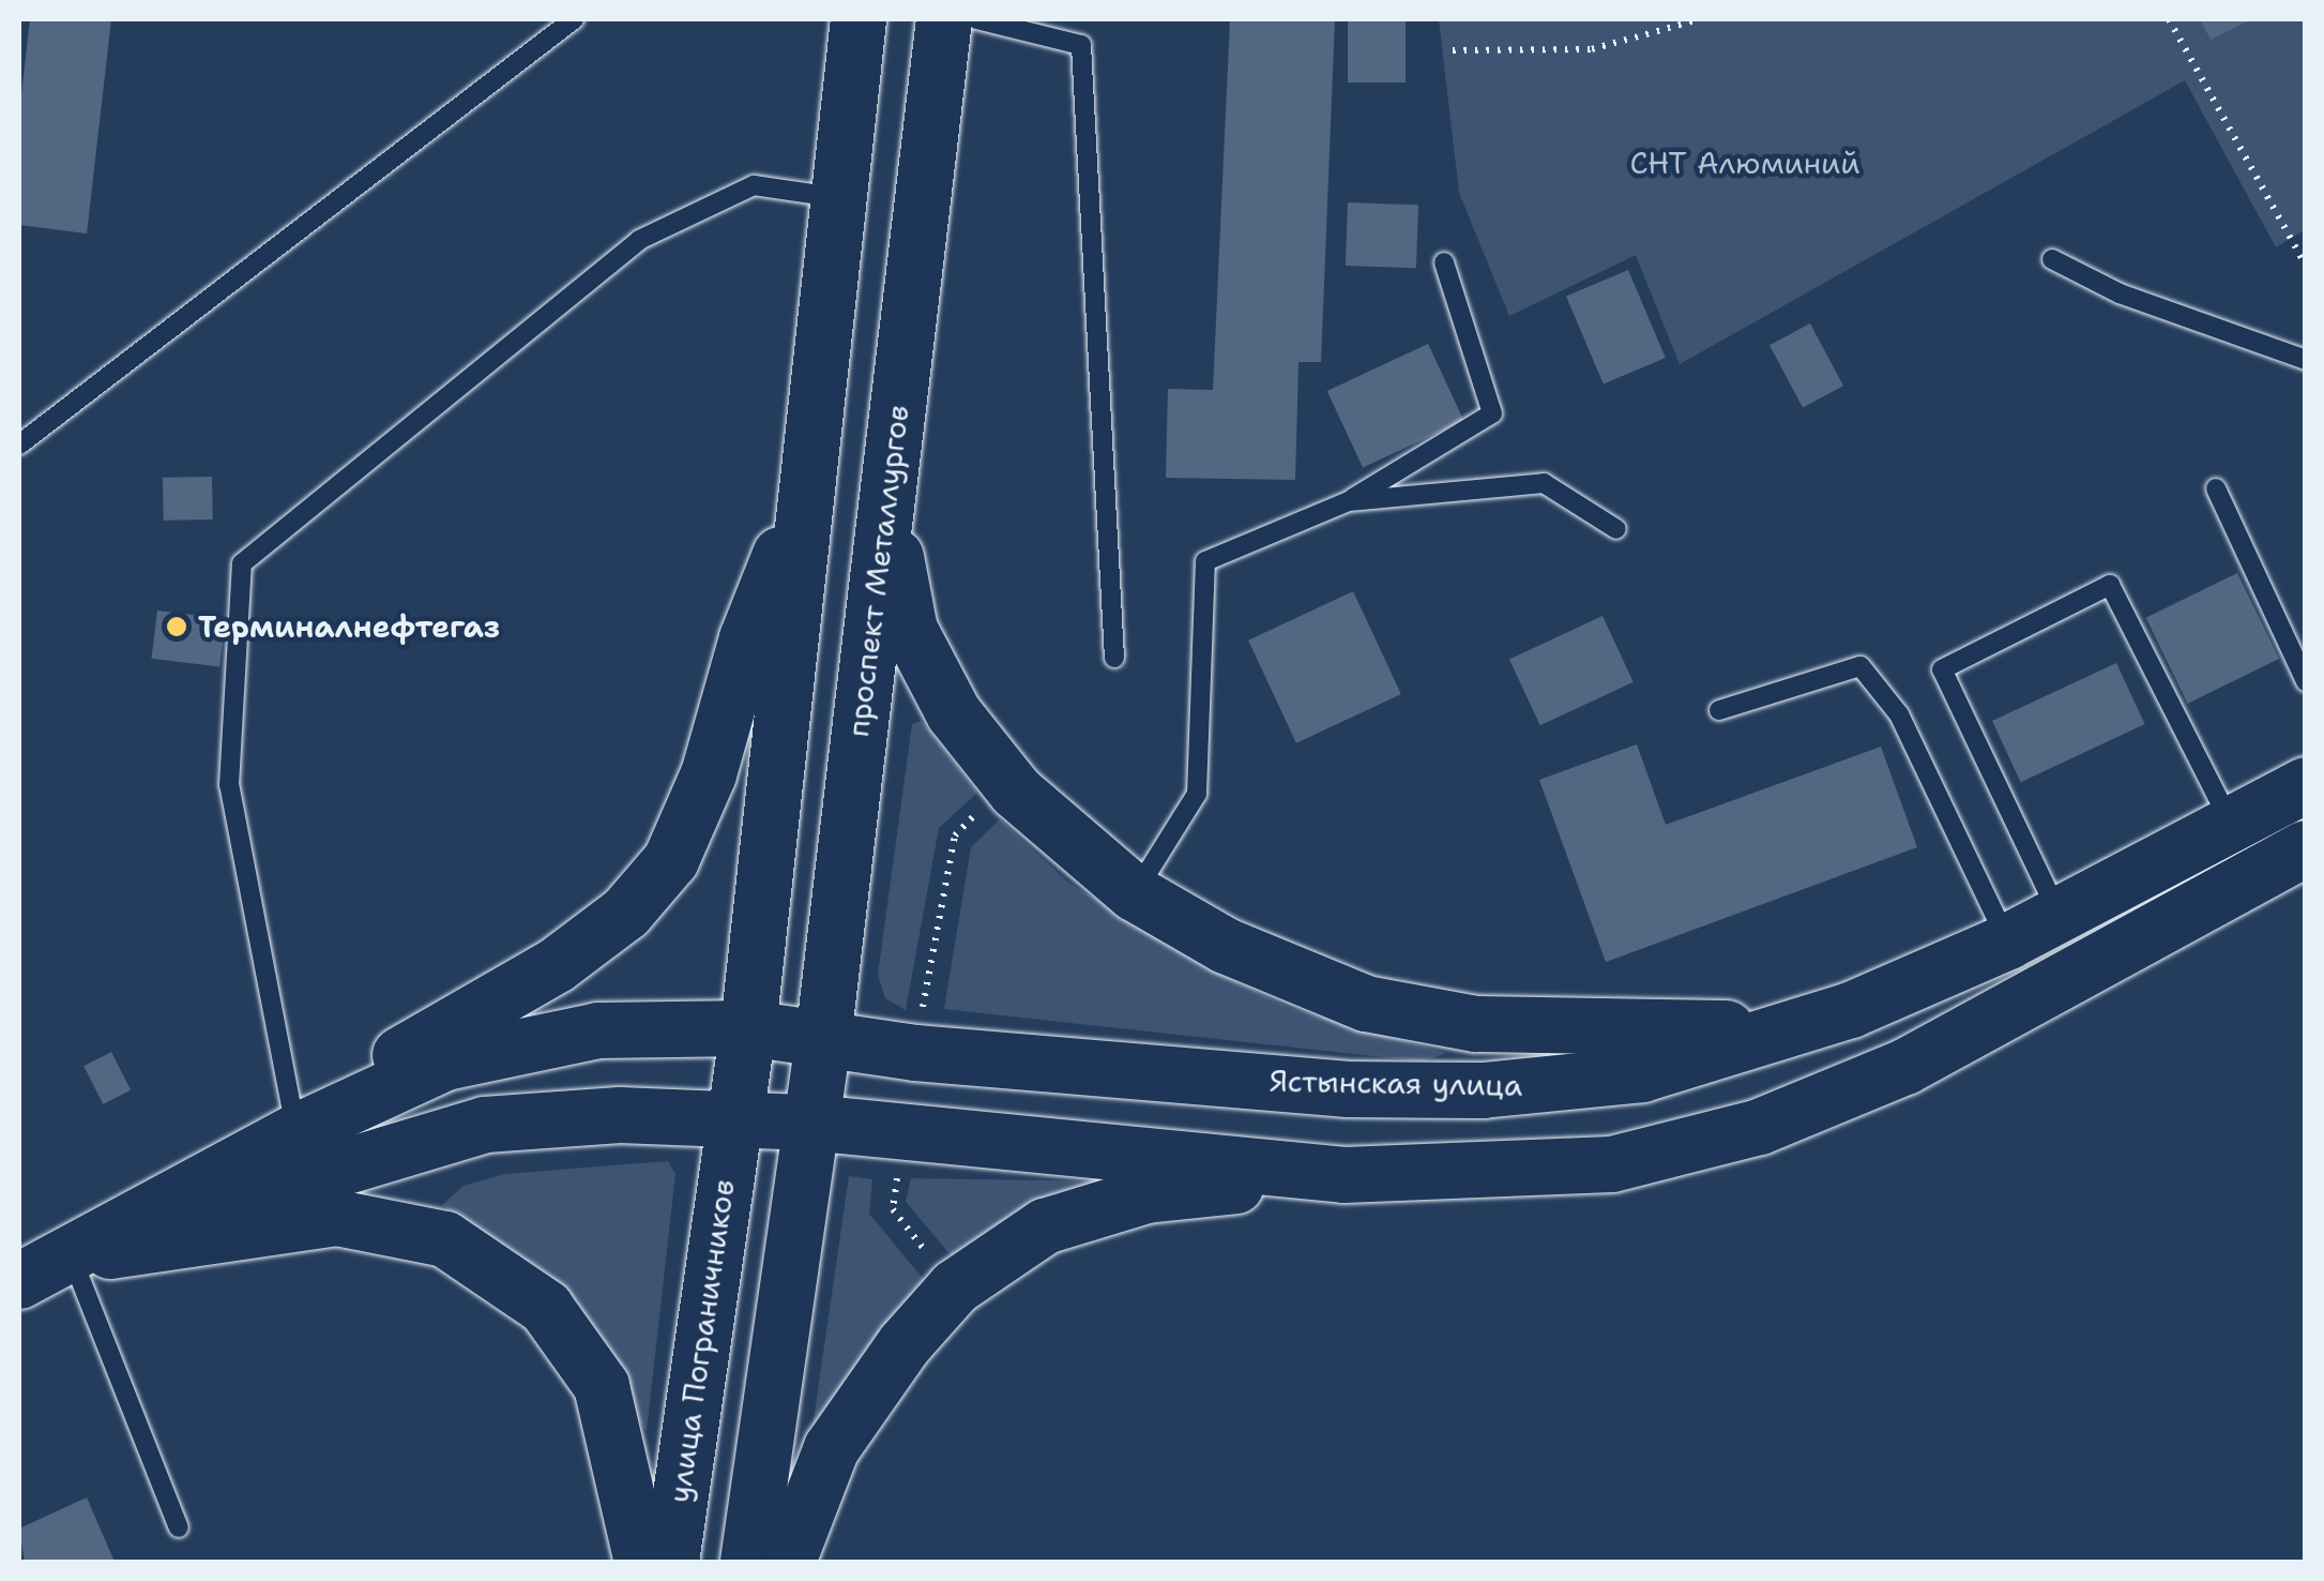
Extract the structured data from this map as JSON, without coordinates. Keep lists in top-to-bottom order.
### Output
{
  "streets": {
    "main road": ["проспект Металлургов", "Ястынская улица", "улица Пограничников"]
  },
  "crossings": [
    ["проспект Металлургов", "Ястынская улица"]
  ],
  "parks": ["СНТ Алюминий"],
  "places": ["Терминалнефтегаз"]
}
